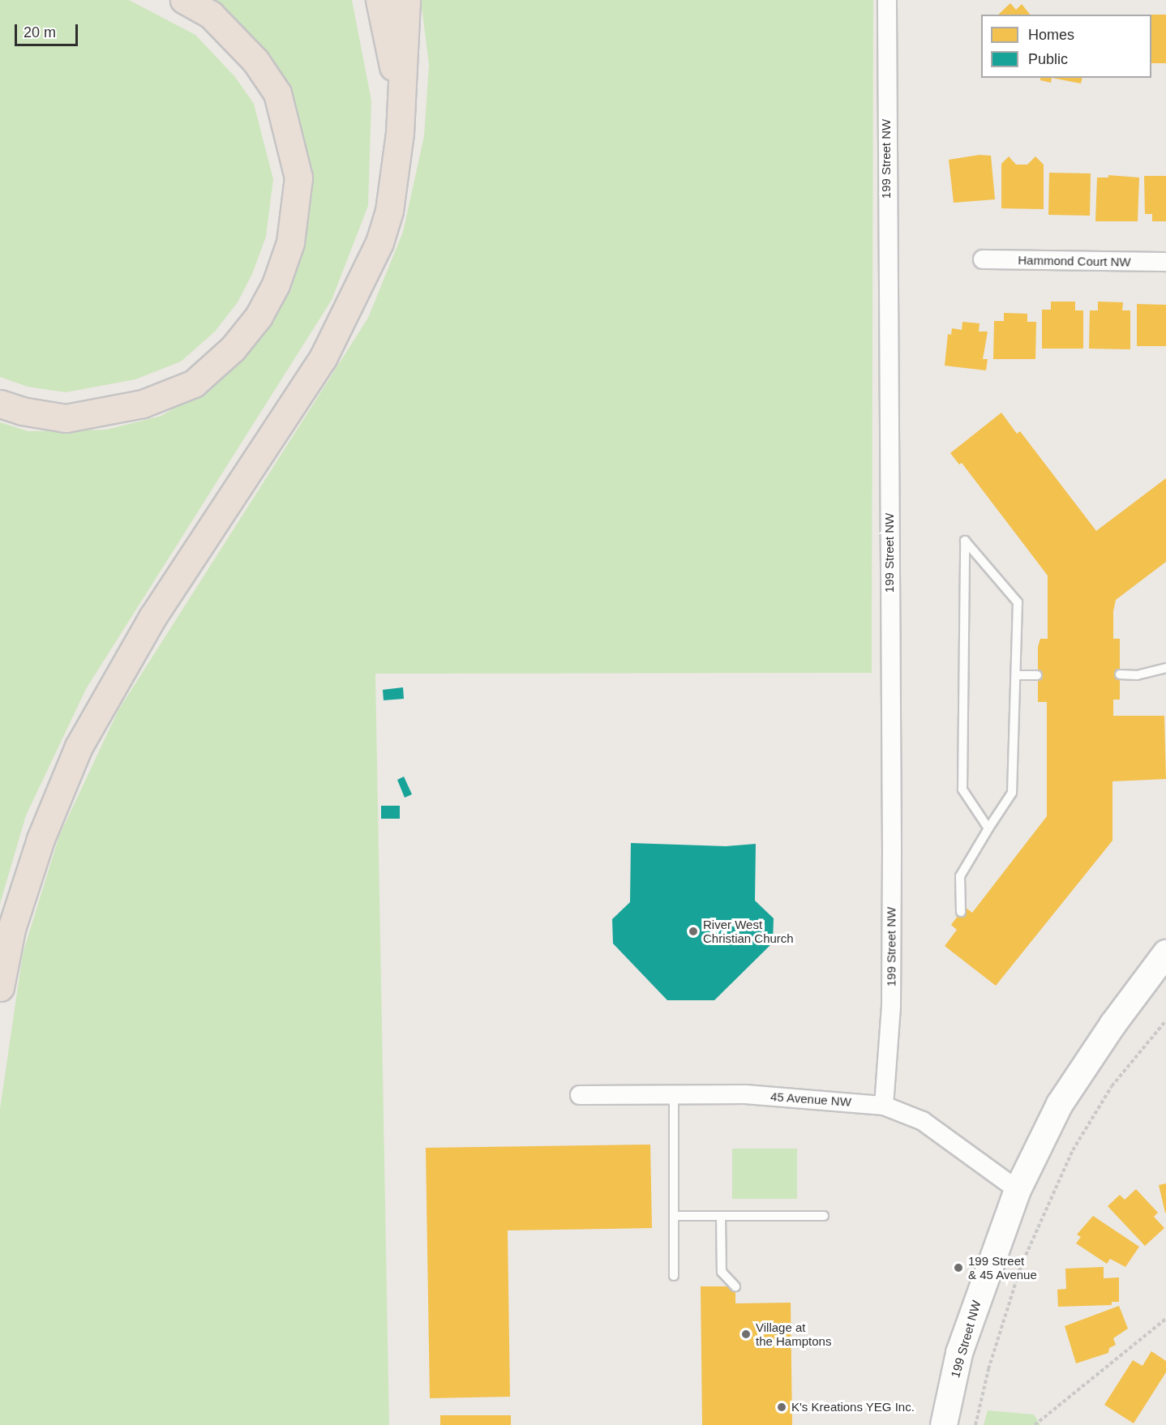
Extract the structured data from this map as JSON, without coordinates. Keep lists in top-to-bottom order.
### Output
{
  "streets": {
    "main road": ["199 Street NW"],
    "street": ["Hammond Court NW", "45 Avenue NW"]
  },
  "crossings": [
    ["199 Street NW", "45 Avenue NW"]
  ],
  "places": [
    "River West Christian Church",
    "199 Street & 45 Avenue",
    "Village at the Hamptons",
    "K's Kreations YEG Inc."
  ],
  "legend": ["Homes", "Public"],
  "scale_bar": "20 m"
}
